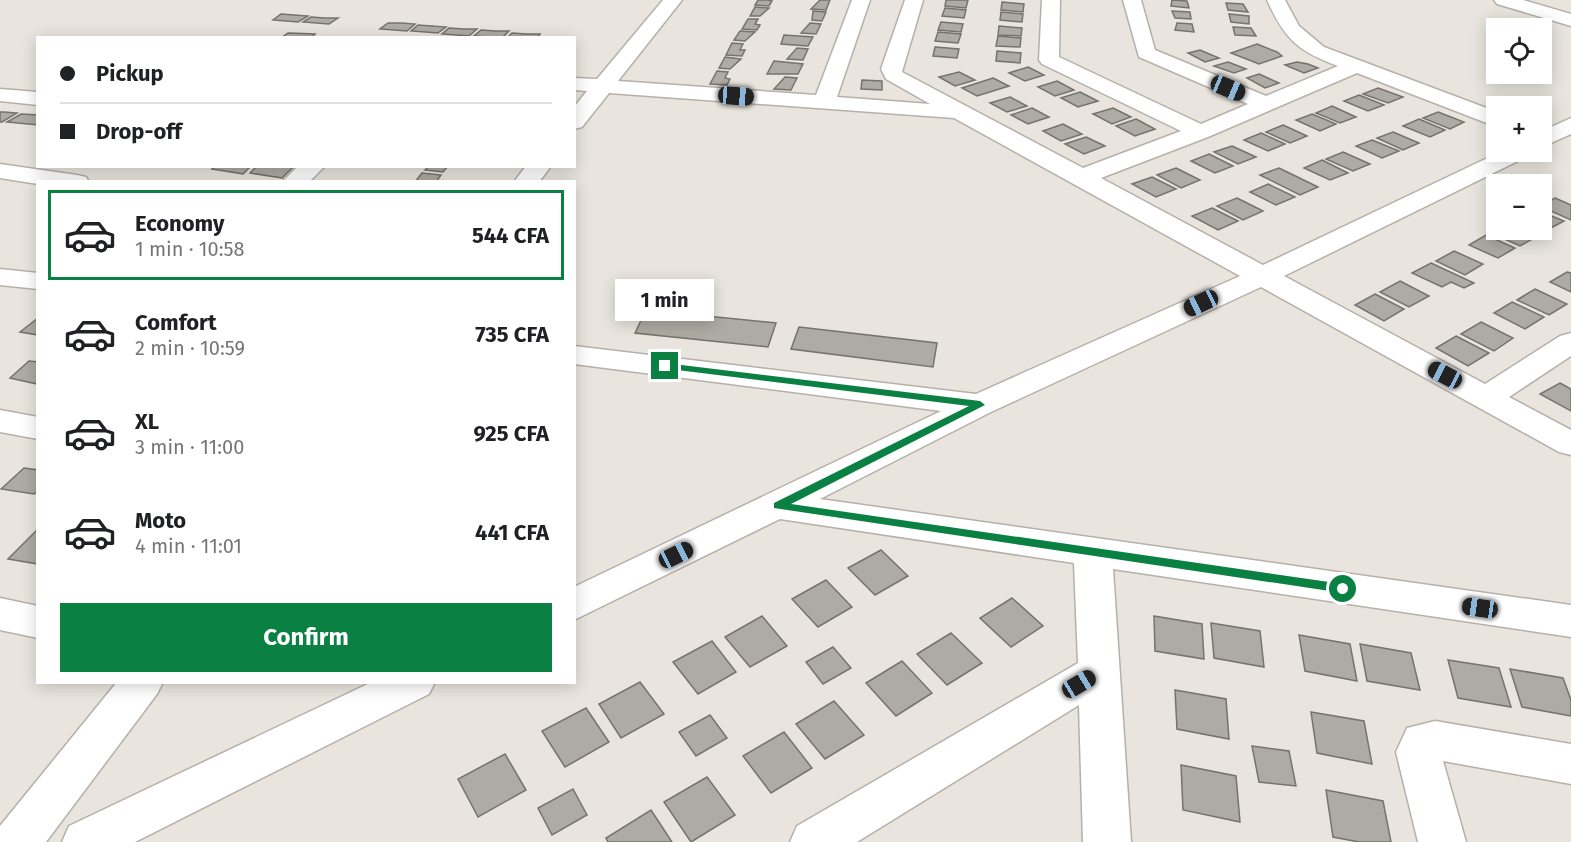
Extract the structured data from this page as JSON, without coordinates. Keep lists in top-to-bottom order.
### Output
{
  "page": {
    "map_buttons": ["+", "−"],
    "banner": ["Pickup", "Drop-off"],
    "list": [
      {
        "name": "Economy",
        "note": "1 min · 10:58",
        "value": "544 CFA"
      },
      {
        "name": "Comfort",
        "note": "2 min · 10:59",
        "value": "735 CFA"
      },
      {
        "name": "XL",
        "note": "3 min · 11:00",
        "value": "925 CFA"
      },
      {
        "name": "Moto",
        "note": "4 min · 11:01",
        "value": "441 CFA"
      }
    ],
    "bubble": "1 min",
    "buttons": "Confirm"
  }
}
